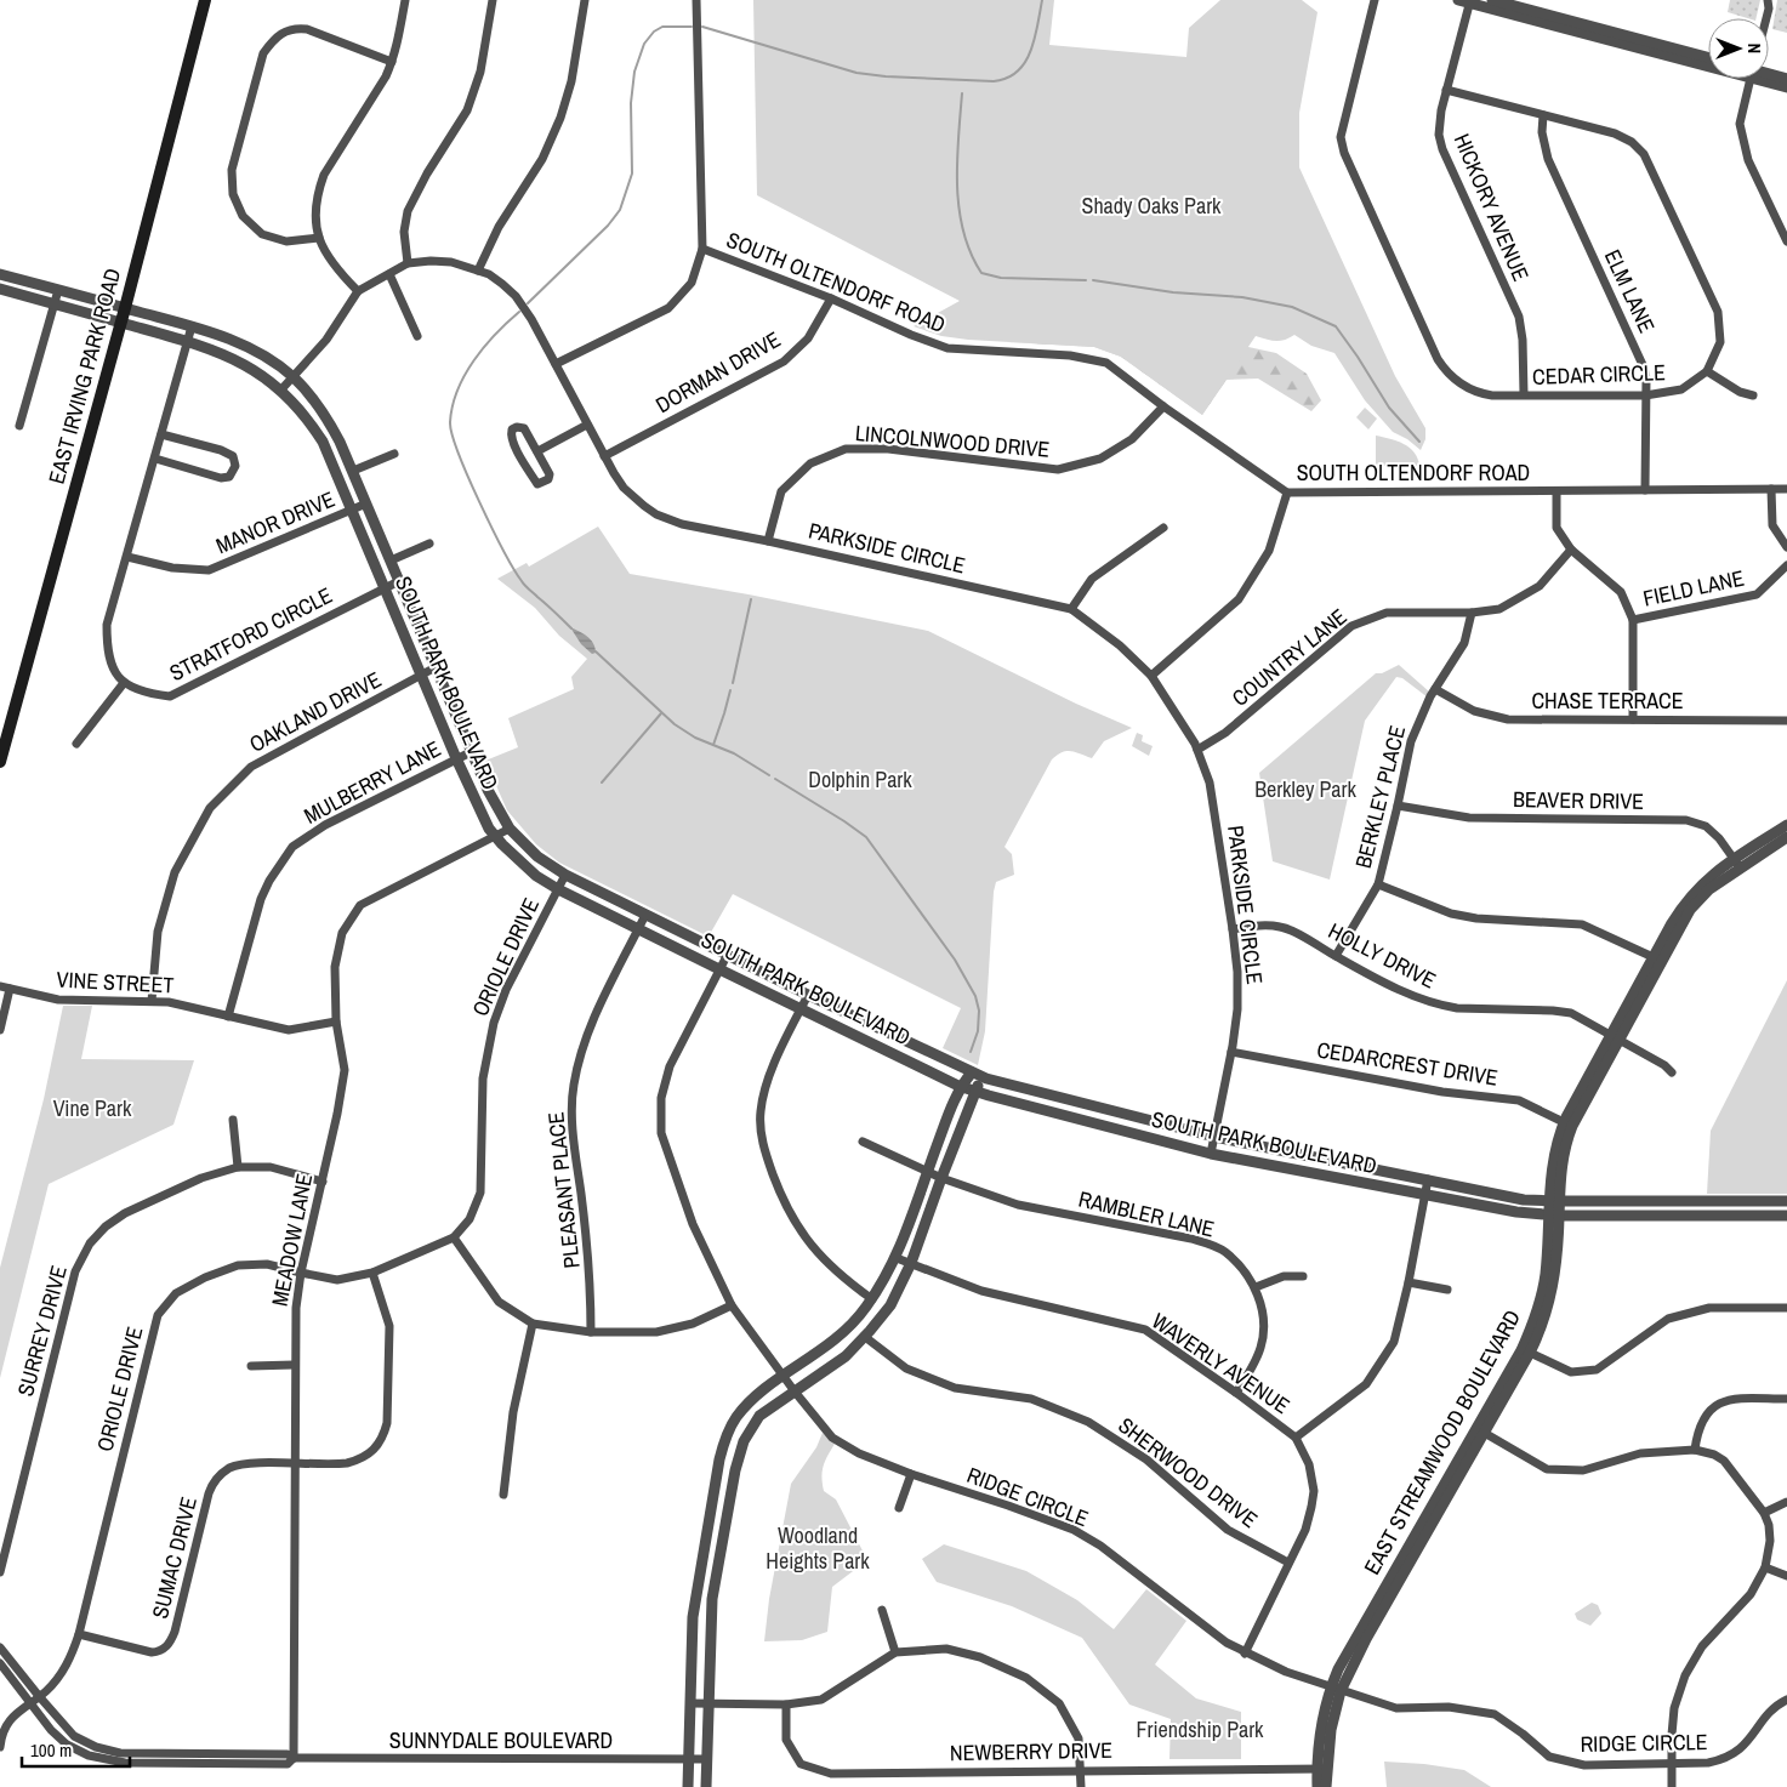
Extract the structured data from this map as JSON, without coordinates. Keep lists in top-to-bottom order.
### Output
{
  "streets": {
    "main road": ["EAST IRVING PARK ROAD"],
    "street": [
      "HICKORY AVENUE",
      "SOUTH OLTENDORF ROAD",
      "ELM LANE",
      "DORMAN DRIVE",
      "CEDAR CIRCLE",
      "LINCOLNWOOD DRIVE",
      "MANOR DRIVE",
      "PARKSIDE CIRCLE",
      "FIELD LANE",
      "STRATFORD CIRCLE",
      "COUNTRY LANE",
      "SOUTH PARK BOULEVARD",
      "CHASE TERRACE",
      "OAKLAND DRIVE",
      "MULBERRY LANE",
      "BERKLEY PLACE",
      "BEAVER DRIVE",
      "HOLLY DRIVE",
      "ORIOLE DRIVE",
      "VINE STREET",
      "CEDARCREST DRIVE",
      "PLEASANT PLACE",
      "RAMBLER LANE",
      "MEADOW LANE",
      "SURREY DRIVE",
      "WAVERLY AVENUE",
      "EAST STREAMWOOD BOULEVARD",
      "SHERWOOD DRIVE",
      "RIDGE CIRCLE",
      "SUMAC DRIVE",
      "SUNNYDALE BOULEVARD",
      "NEWBERRY DRIVE"
    ]
  },
  "crossings": [
    ["HICKORY AVENUE", "CEDAR CIRCLE"],
    ["SOUTH OLTENDORF ROAD", "ELM LANE"],
    ["SOUTH OLTENDORF ROAD", "DORMAN DRIVE"],
    ["SOUTH OLTENDORF ROAD", "LINCOLNWOOD DRIVE"],
    ["ELM LANE", "CEDAR CIRCLE"],
    ["DORMAN DRIVE", "PARKSIDE CIRCLE"],
    ["EAST IRVING PARK ROAD", "SOUTH PARK BOULEVARD"],
    ["LINCOLNWOOD DRIVE", "PARKSIDE CIRCLE"],
    ["MANOR DRIVE", "SOUTH PARK BOULEVARD"],
    ["PARKSIDE CIRCLE", "COUNTRY LANE"],
    ["PARKSIDE CIRCLE", "SOUTH PARK BOULEVARD"],
    ["PARKSIDE CIRCLE", "HOLLY DRIVE"],
    ["PARKSIDE CIRCLE", "CEDARCREST DRIVE"],
    ["STRATFORD CIRCLE", "SOUTH PARK BOULEVARD"],
    ["COUNTRY LANE", "BERKLEY PLACE"],
    ["SOUTH PARK BOULEVARD", "OAKLAND DRIVE"],
    ["SOUTH PARK BOULEVARD", "MULBERRY LANE"],
    ["SOUTH PARK BOULEVARD", "ORIOLE DRIVE"],
    ["SOUTH PARK BOULEVARD", "PLEASANT PLACE"],
    ["SOUTH PARK BOULEVARD", "MEADOW LANE"],
    ["SOUTH PARK BOULEVARD", "EAST STREAMWOOD BOULEVARD"],
    ["SOUTH PARK BOULEVARD", "RIDGE CIRCLE"],
    ["CHASE TERRACE", "BERKLEY PLACE"],
    ["OAKLAND DRIVE", "VINE STREET"],
    ["MULBERRY LANE", "VINE STREET"],
    ["BERKLEY PLACE", "BEAVER DRIVE"],
    ["BERKLEY PLACE", "HOLLY DRIVE"],
    ["BEAVER DRIVE", "EAST STREAMWOOD BOULEVARD"],
    ["HOLLY DRIVE", "EAST STREAMWOOD BOULEVARD"],
    ["ORIOLE DRIVE", "MEADOW LANE"],
    ["ORIOLE DRIVE", "SUMAC DRIVE"],
    ["ORIOLE DRIVE", "SUNNYDALE BOULEVARD"],
    ["VINE STREET", "MEADOW LANE"],
    ["CEDARCREST DRIVE", "EAST STREAMWOOD BOULEVARD"],
    ["RAMBLER LANE", "WAVERLY AVENUE"],
    ["MEADOW LANE", "SURREY DRIVE"],
    ["MEADOW LANE", "SUMAC DRIVE"],
    ["MEADOW LANE", "SUNNYDALE BOULEVARD"],
    ["WAVERLY AVENUE", "SHERWOOD DRIVE"],
    ["WAVERLY AVENUE", "RIDGE CIRCLE"],
    ["EAST STREAMWOOD BOULEVARD", "RIDGE CIRCLE"],
    ["EAST STREAMWOOD BOULEVARD", "NEWBERRY DRIVE"]
  ],
  "parks": [
    "Shady Oaks Park",
    "Dolphin Park",
    "Berkley Park",
    "Vine Park",
    "Woodland Heights Park",
    "Friendship Park"
  ],
  "scale_bar": "100 m",
  "north": "right"
}
